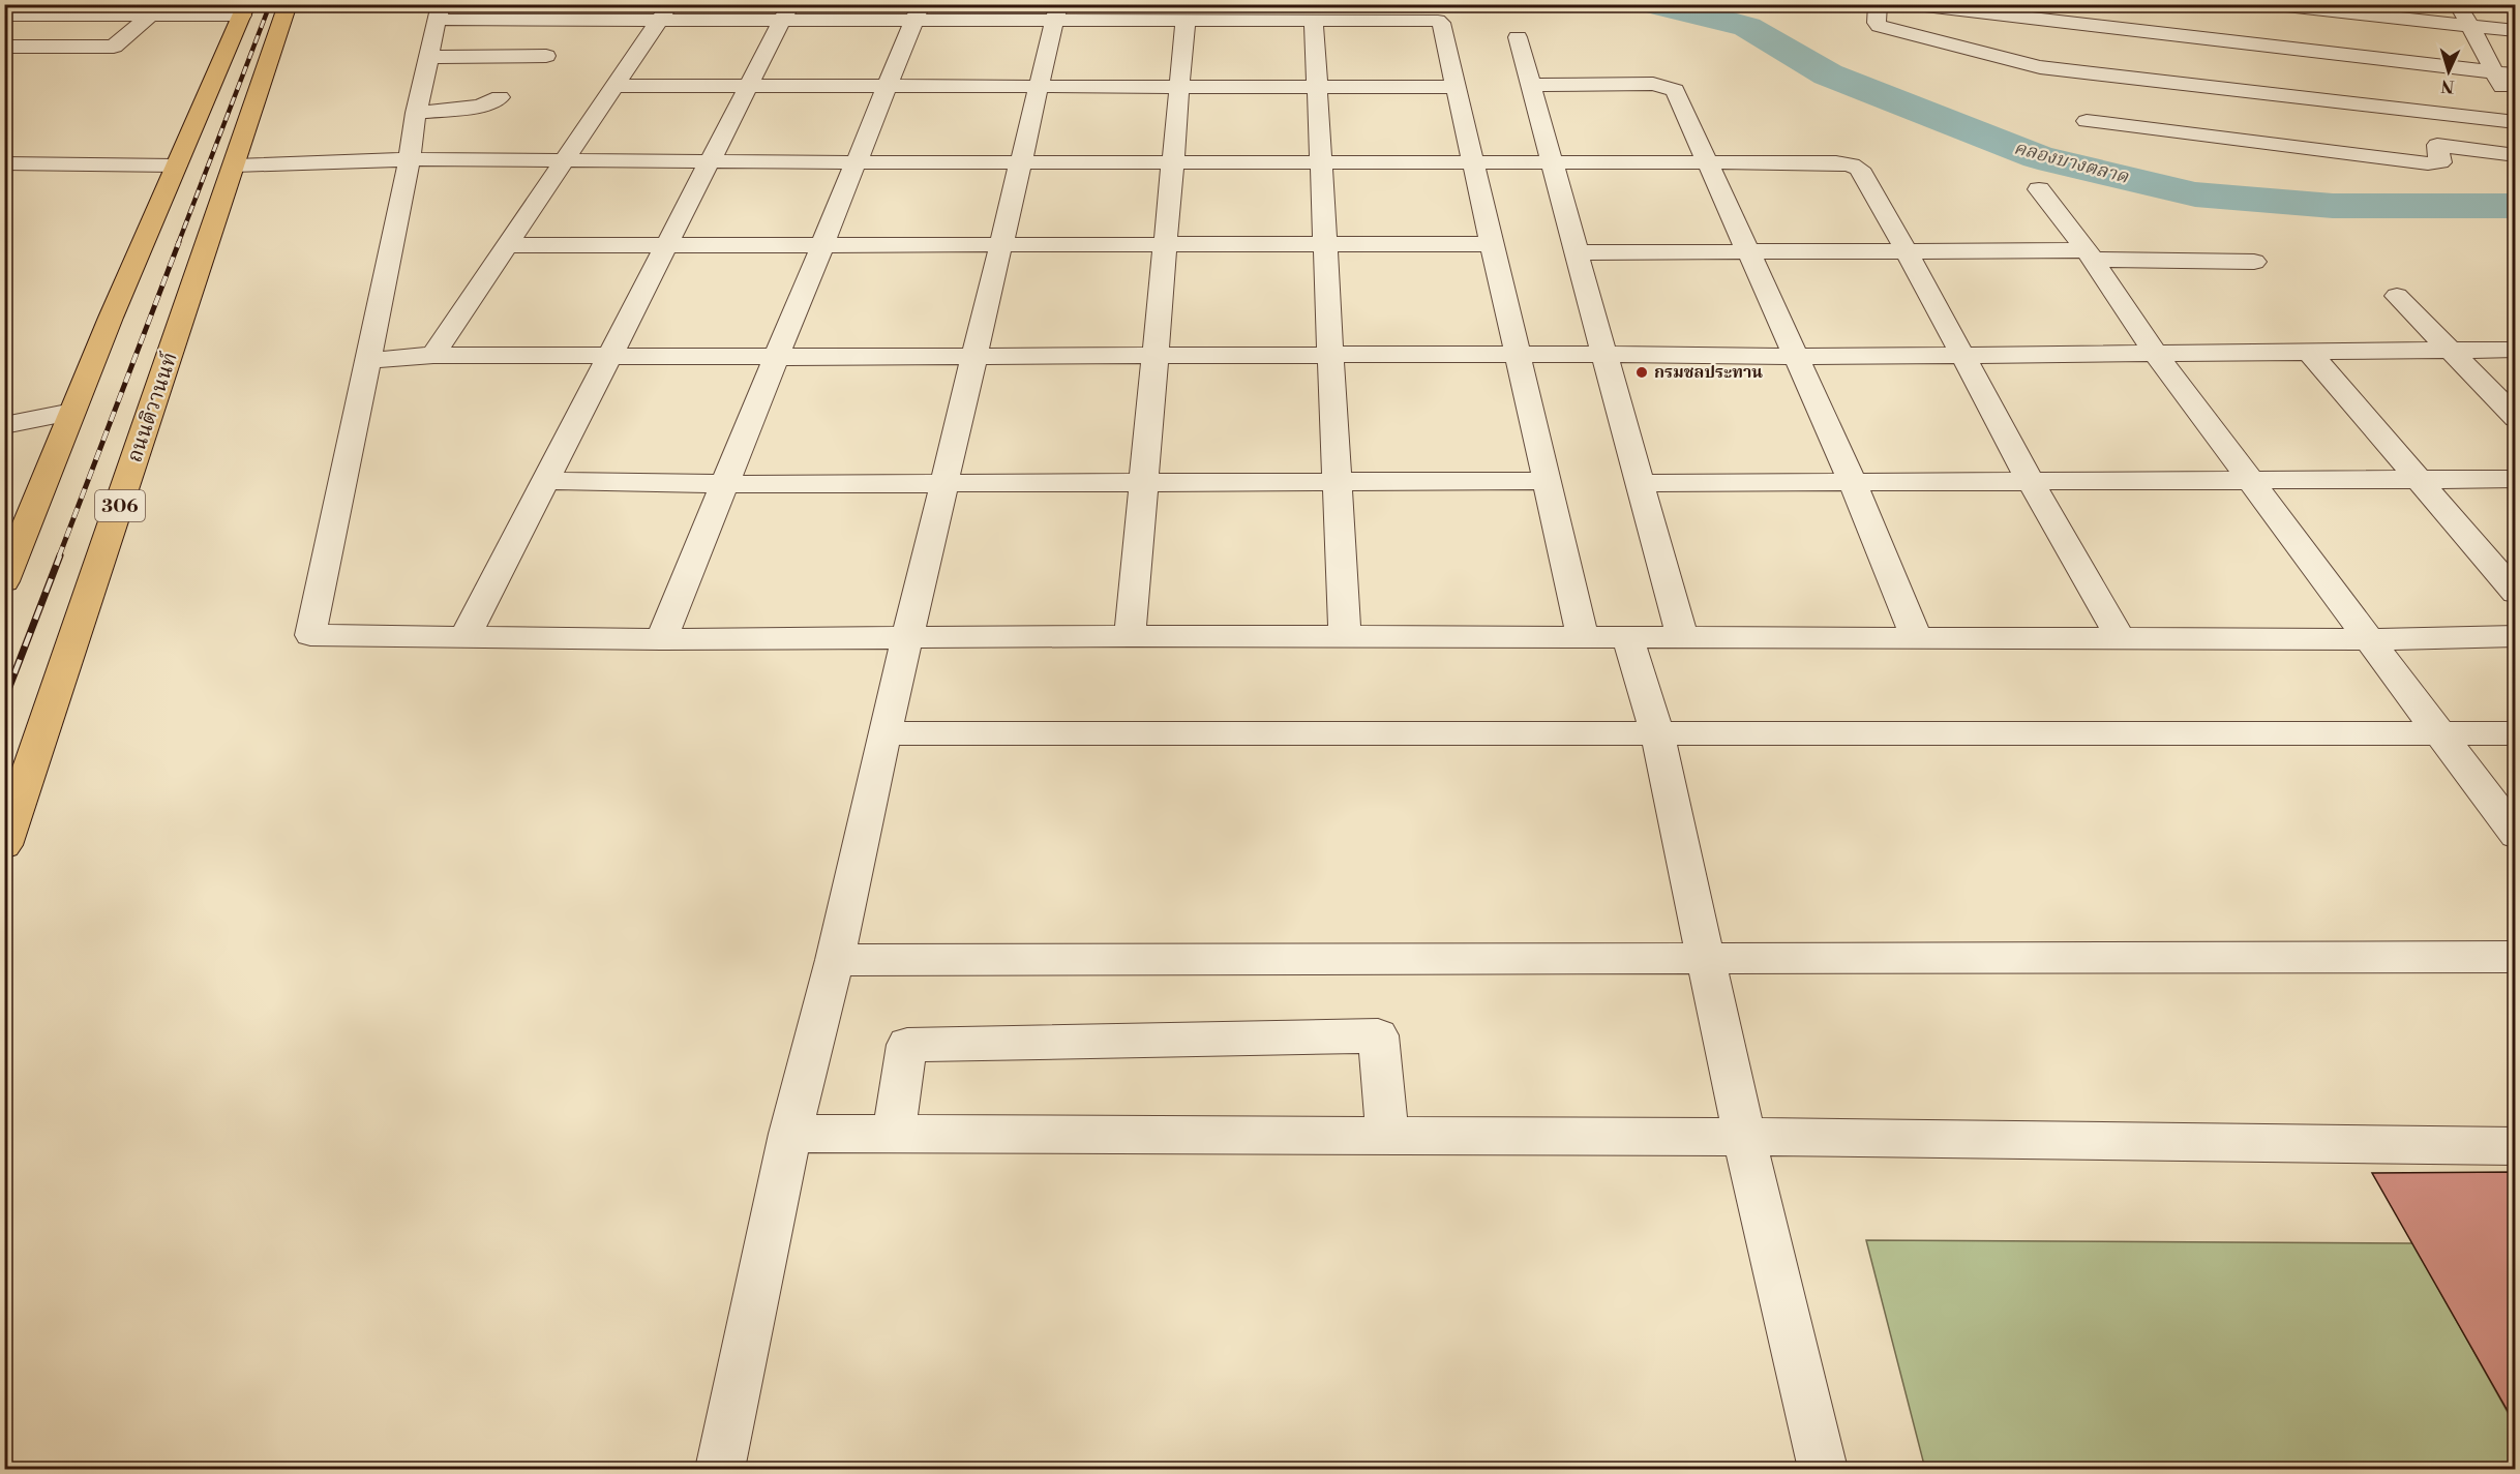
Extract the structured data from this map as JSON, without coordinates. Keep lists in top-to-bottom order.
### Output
{
  "streets": {
    "main road": ["ถนนติวานนท์", "306"]
  },
  "water": ["คลองบางตลาด"],
  "places": ["กรมชลประทาน"],
  "north": "bottom"
}
